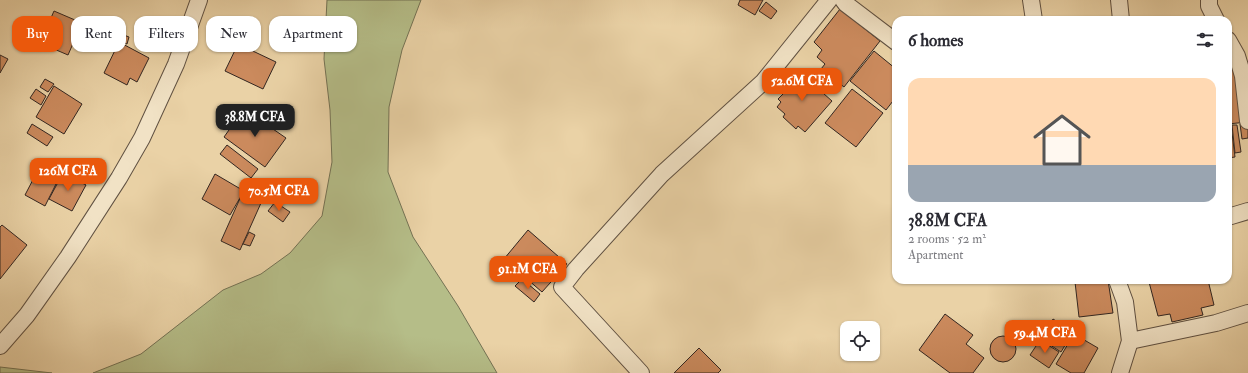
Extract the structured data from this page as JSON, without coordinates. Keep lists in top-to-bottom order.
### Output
{
  "page": {
    "chip": [
      "Buy",
      "Rent",
      "Filters",
      "New",
      "Apartment"
    ],
    "heading": "6 homes",
    "list": [
      {
        "name": "38.8M CFA",
        "note": "2 rooms · 52 m² · Apartment"
      }
    ],
    "price": [
      "52.6M CFA",
      "38.8M CFA",
      "126M CFA",
      "70.5M CFA",
      "91.1M CFA",
      "59.4M CFA"
    ]
  }
}
